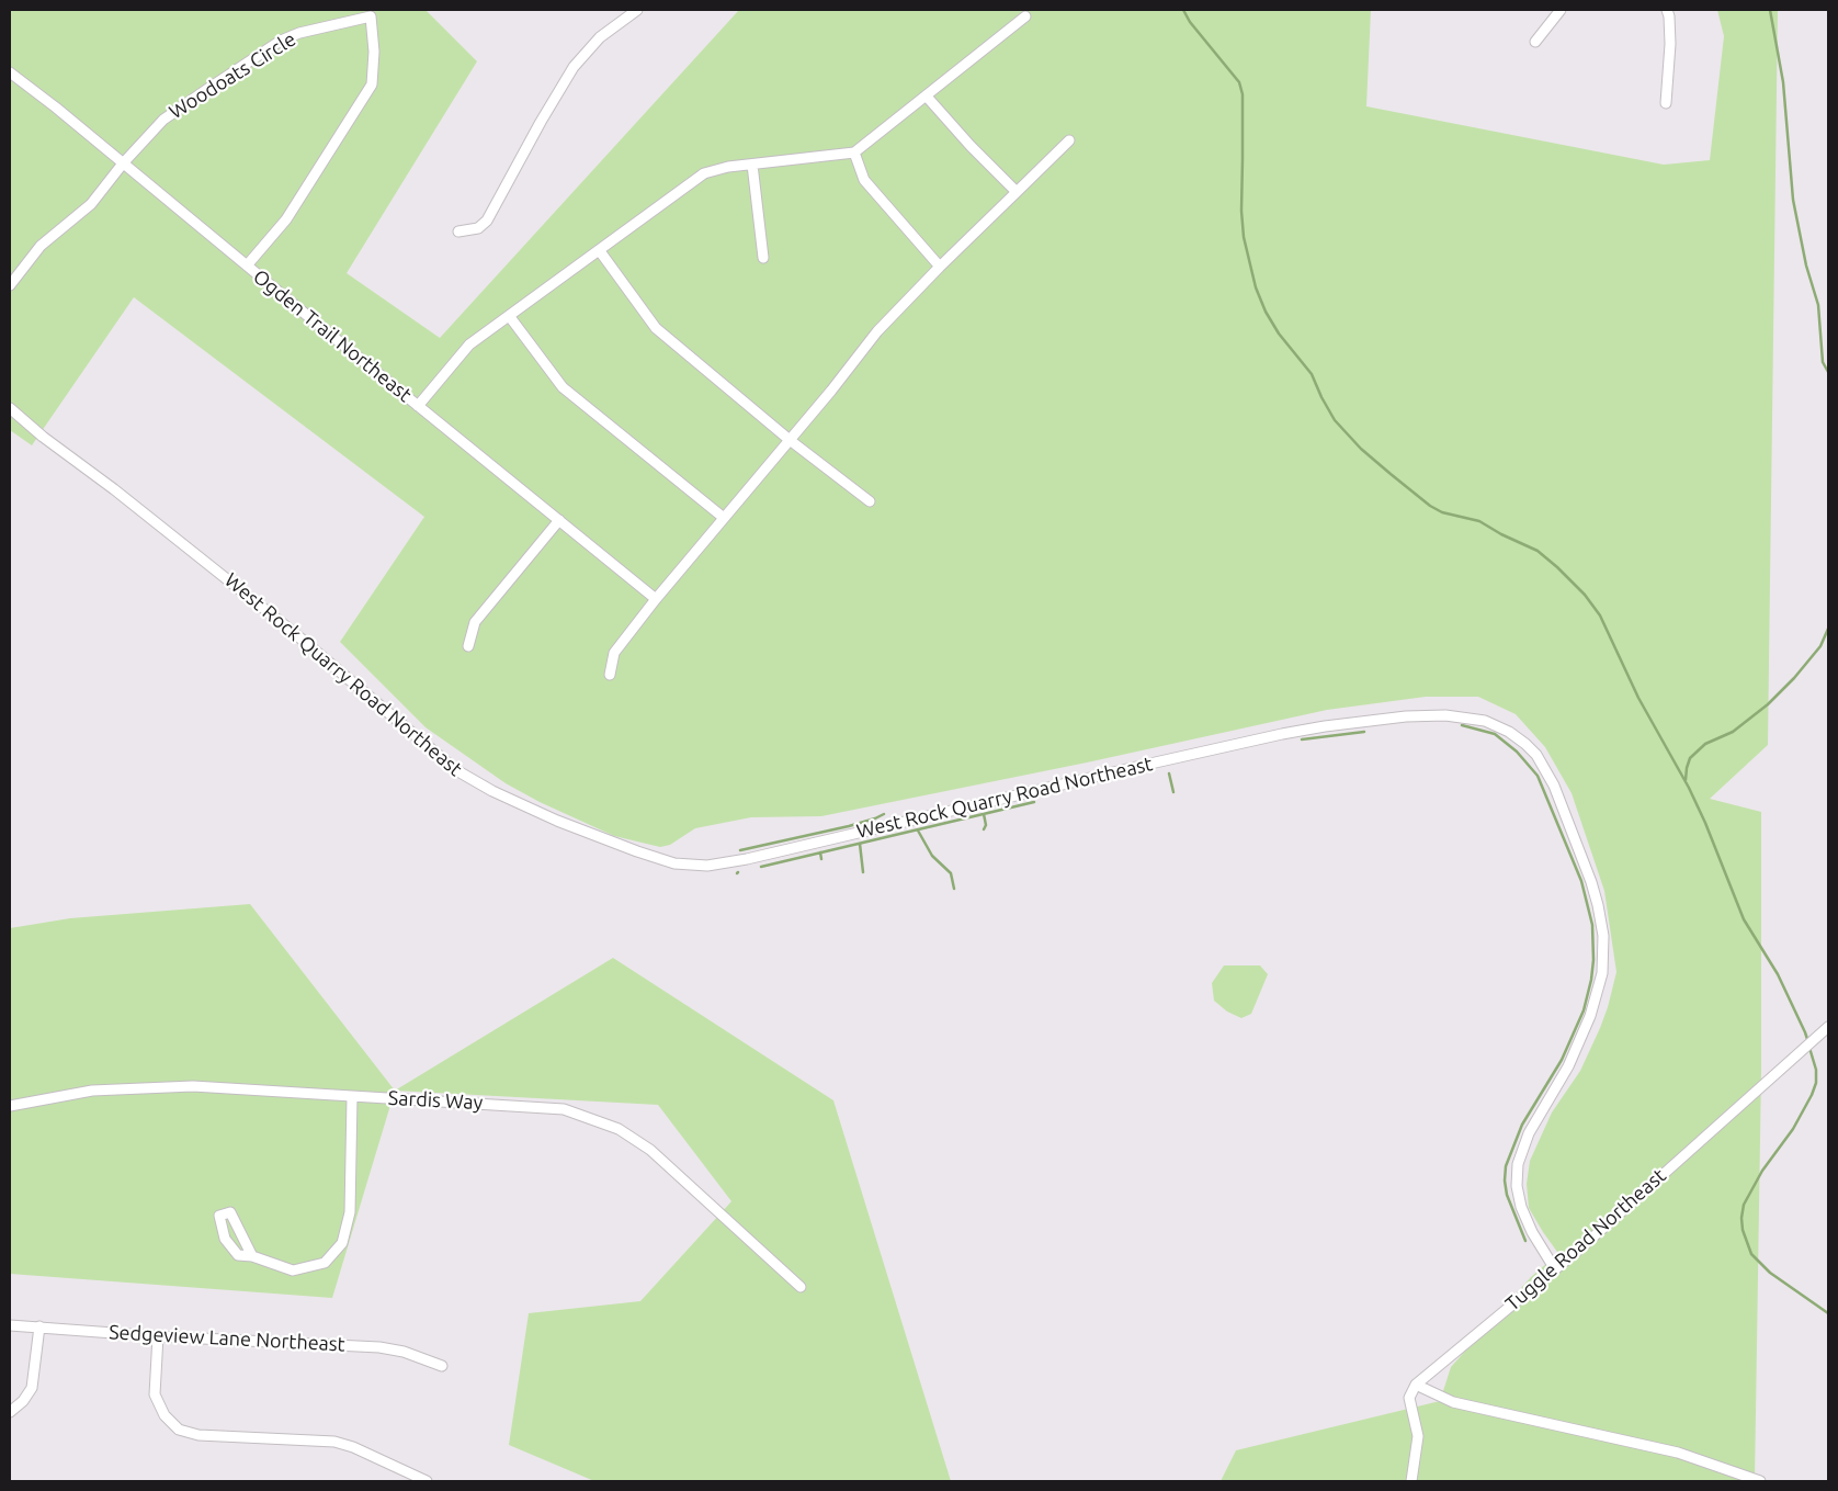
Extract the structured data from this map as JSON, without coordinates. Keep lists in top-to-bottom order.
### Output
{
  "streets": {
    "street": [
      "Woodoats Circle",
      "Ogden Trail Northeast",
      "West Rock Quarry Road Northeast",
      "Sardis Way",
      "Tuggle Road Northeast",
      "Sedgeview Lane Northeast"
    ]
  },
  "crossings": [
    ["Woodoats Circle", "Ogden Trail Northeast"],
    ["West Rock Quarry Road Northeast", "Tuggle Road Northeast"]
  ]
}
